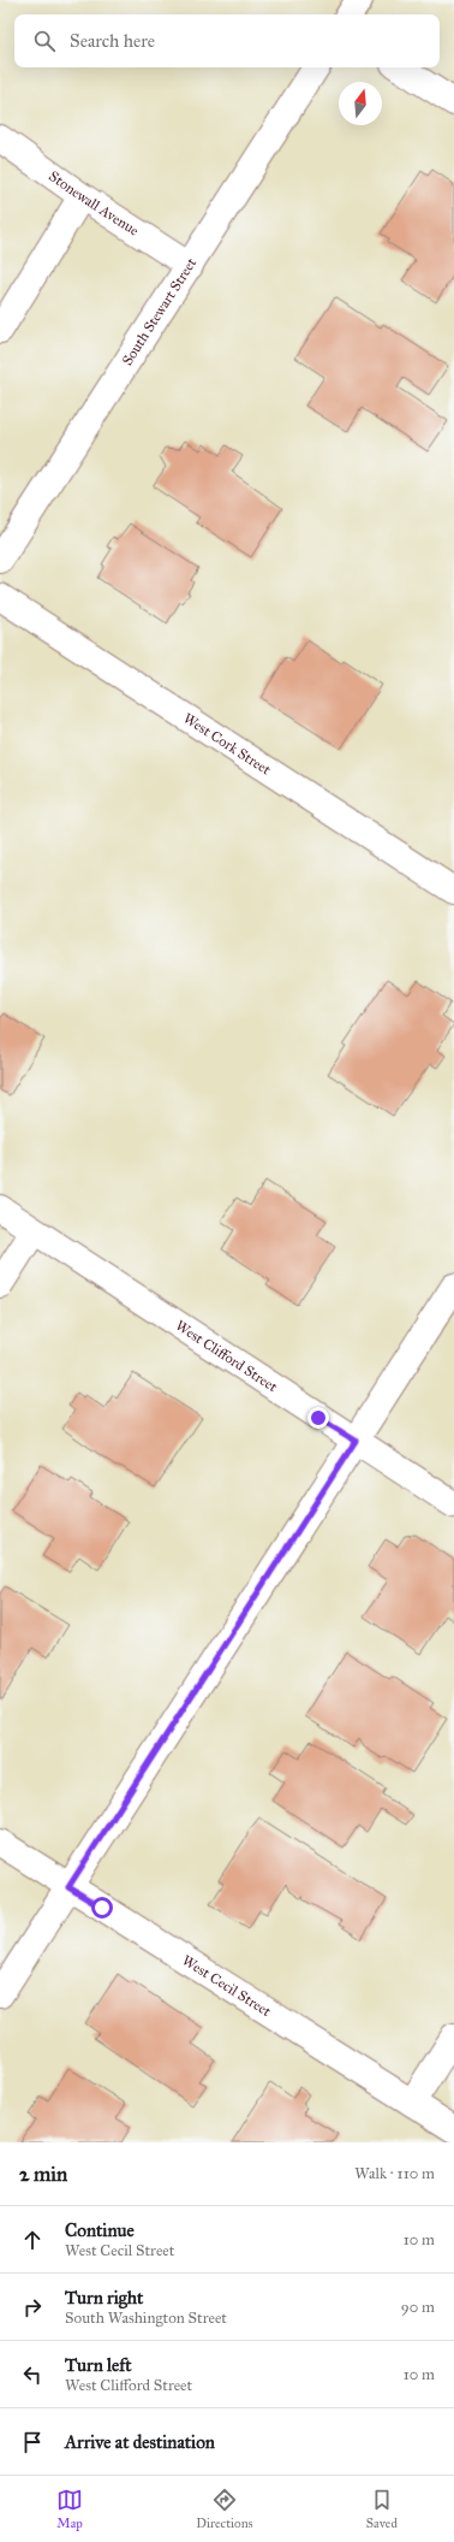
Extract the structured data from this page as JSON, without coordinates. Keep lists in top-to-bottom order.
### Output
{
  "streets": {
    "street": [
      "Stonewall Avenue",
      "South Stewart Street",
      "West Cork Street",
      "West Clifford Street",
      "West Cecil Street"
    ]
  },
  "crossings": [
    ["Stonewall Avenue", "South Stewart Street"]
  ],
  "north": "top",
  "page": {
    "search": "Search here",
    "heading": ["2 min", "Walk · 110 m"],
    "list": [
      ["Continue", "West Cecil Street", "10 m"],
      ["Turn right", "South Washington Street", "90 m"],
      ["Turn left", "West Clifford Street", "10 m"],
      "Arrive at destination"
    ],
    "nav": ["Map", "Directions", "Saved"]
  }
}
